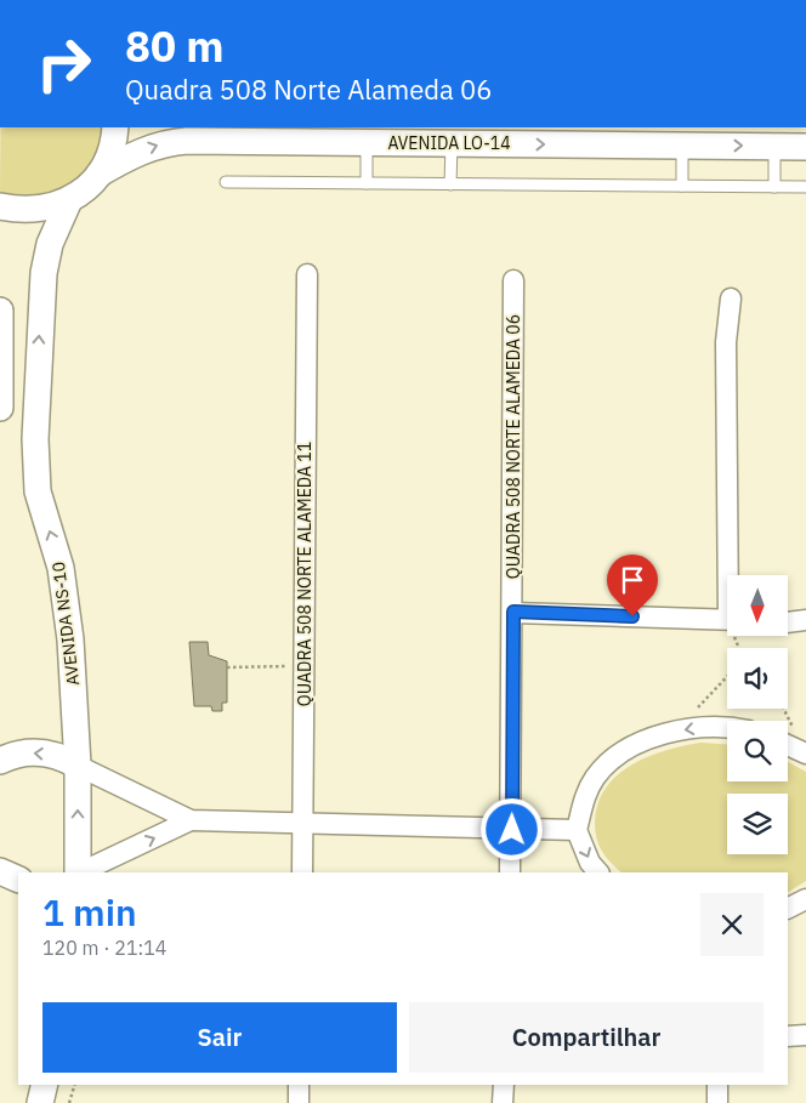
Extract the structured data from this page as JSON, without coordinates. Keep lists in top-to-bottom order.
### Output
{
  "streets": {
    "street": [
      "AVENIDA LO-14",
      "QUADRA 508 NORTE ALAMEDA 06",
      "QUADRA 508 NORTE ALAMEDA 11",
      "AVENIDA NS-10"
    ]
  },
  "crossings": [
    ["AVENIDA LO-14", "AVENIDA NS-10"]
  ],
  "one_way": ["AVENIDA LO-14", "AVENIDA NS-10"],
  "north": "bottom",
  "page": {
    "turn": ["80 m", "Quadra 508 Norte Alameda 06"],
    "heading": ["1 min", "120 m · 21:14"],
    "buttons": ["Sair", "Compartilhar"]
  }
}
